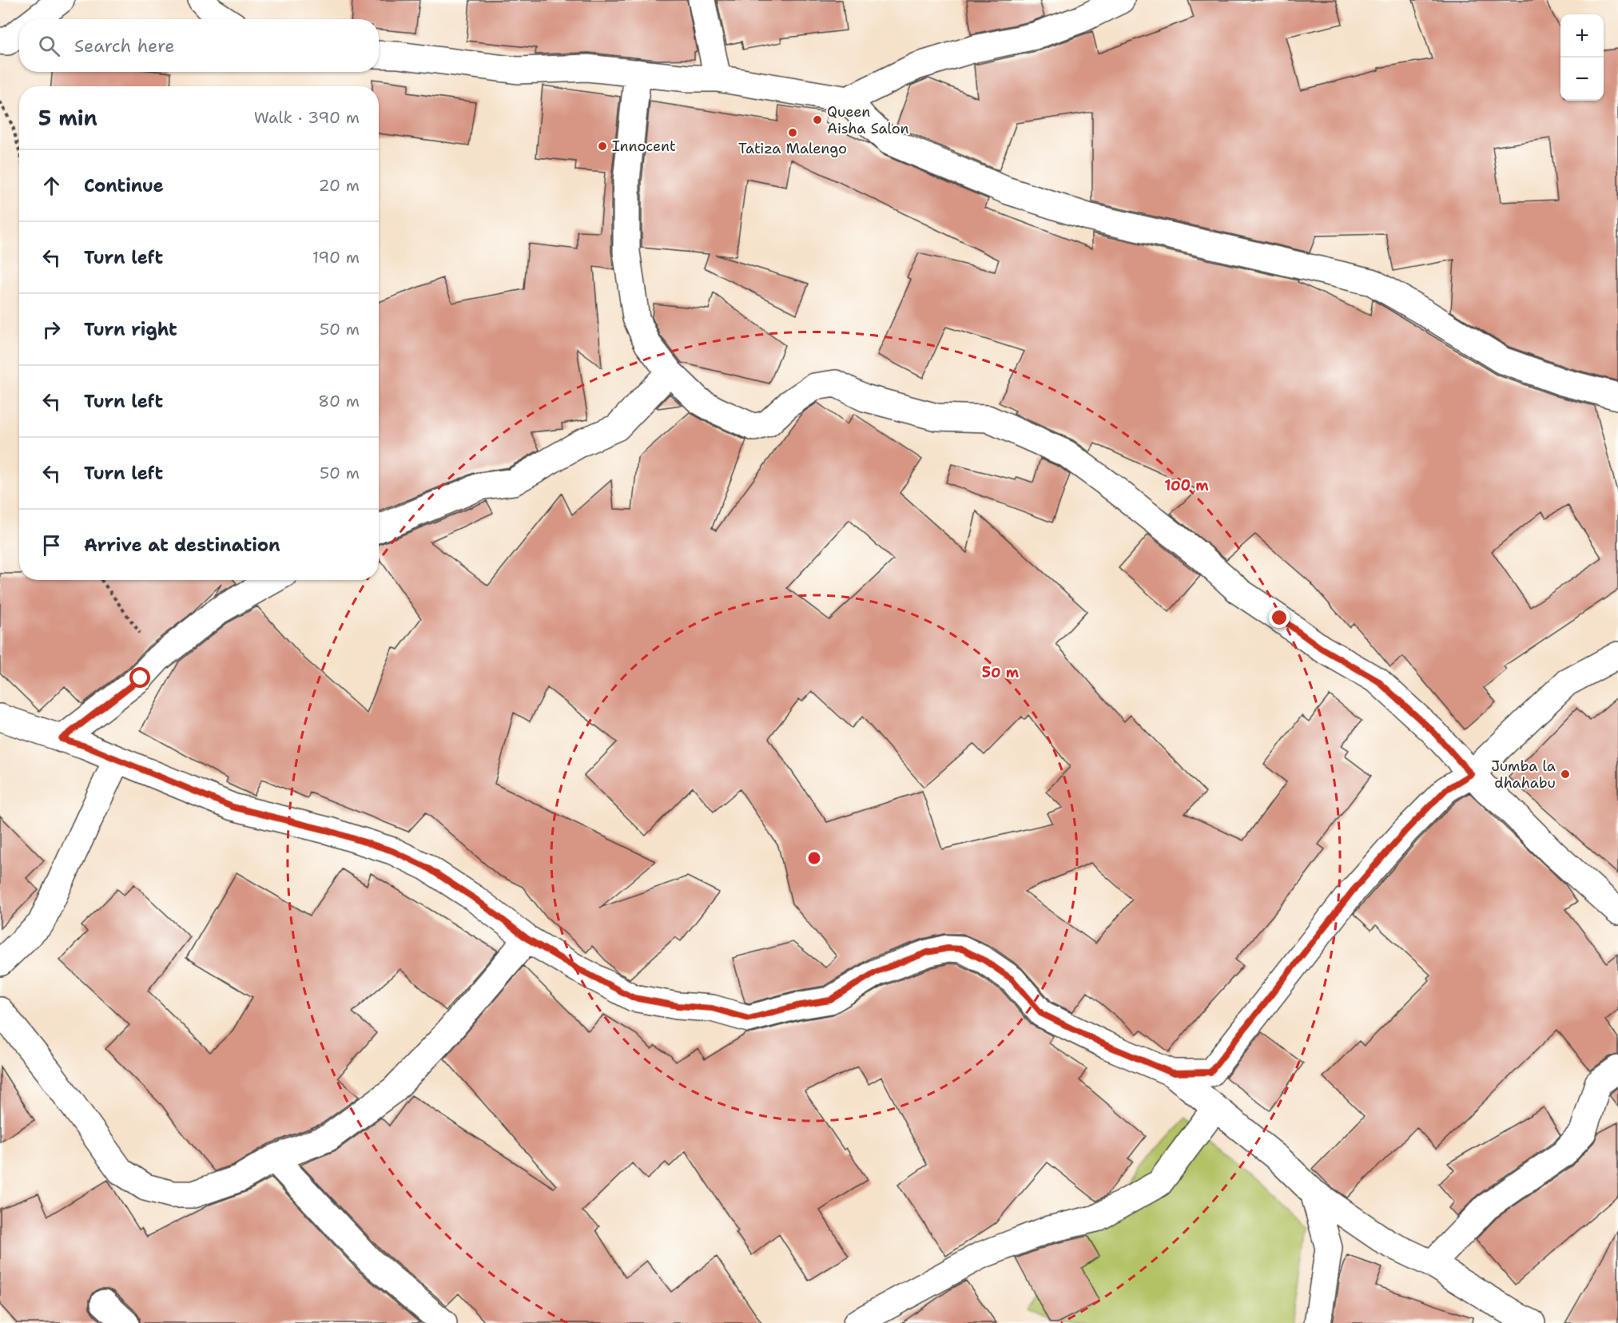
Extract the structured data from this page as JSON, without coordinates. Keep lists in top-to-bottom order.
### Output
{
  "places": [
    "Queen Aisha Salon",
    "Tatiza Malengo",
    "Innocent",
    "Jumba la dhahabu"
  ],
  "page": {
    "map_buttons": ["+", "−"],
    "search": "Search here",
    "heading": ["5 min", "Walk · 390 m"],
    "list": [
      ["Continue", "20 m"],
      ["Turn left", "190 m"],
      ["Turn right", "50 m"],
      ["Turn left", "80 m"],
      ["Turn left", "50 m"],
      "Arrive at destination"
    ]
  },
  "rings": ["100 m", "50 m"]
}
